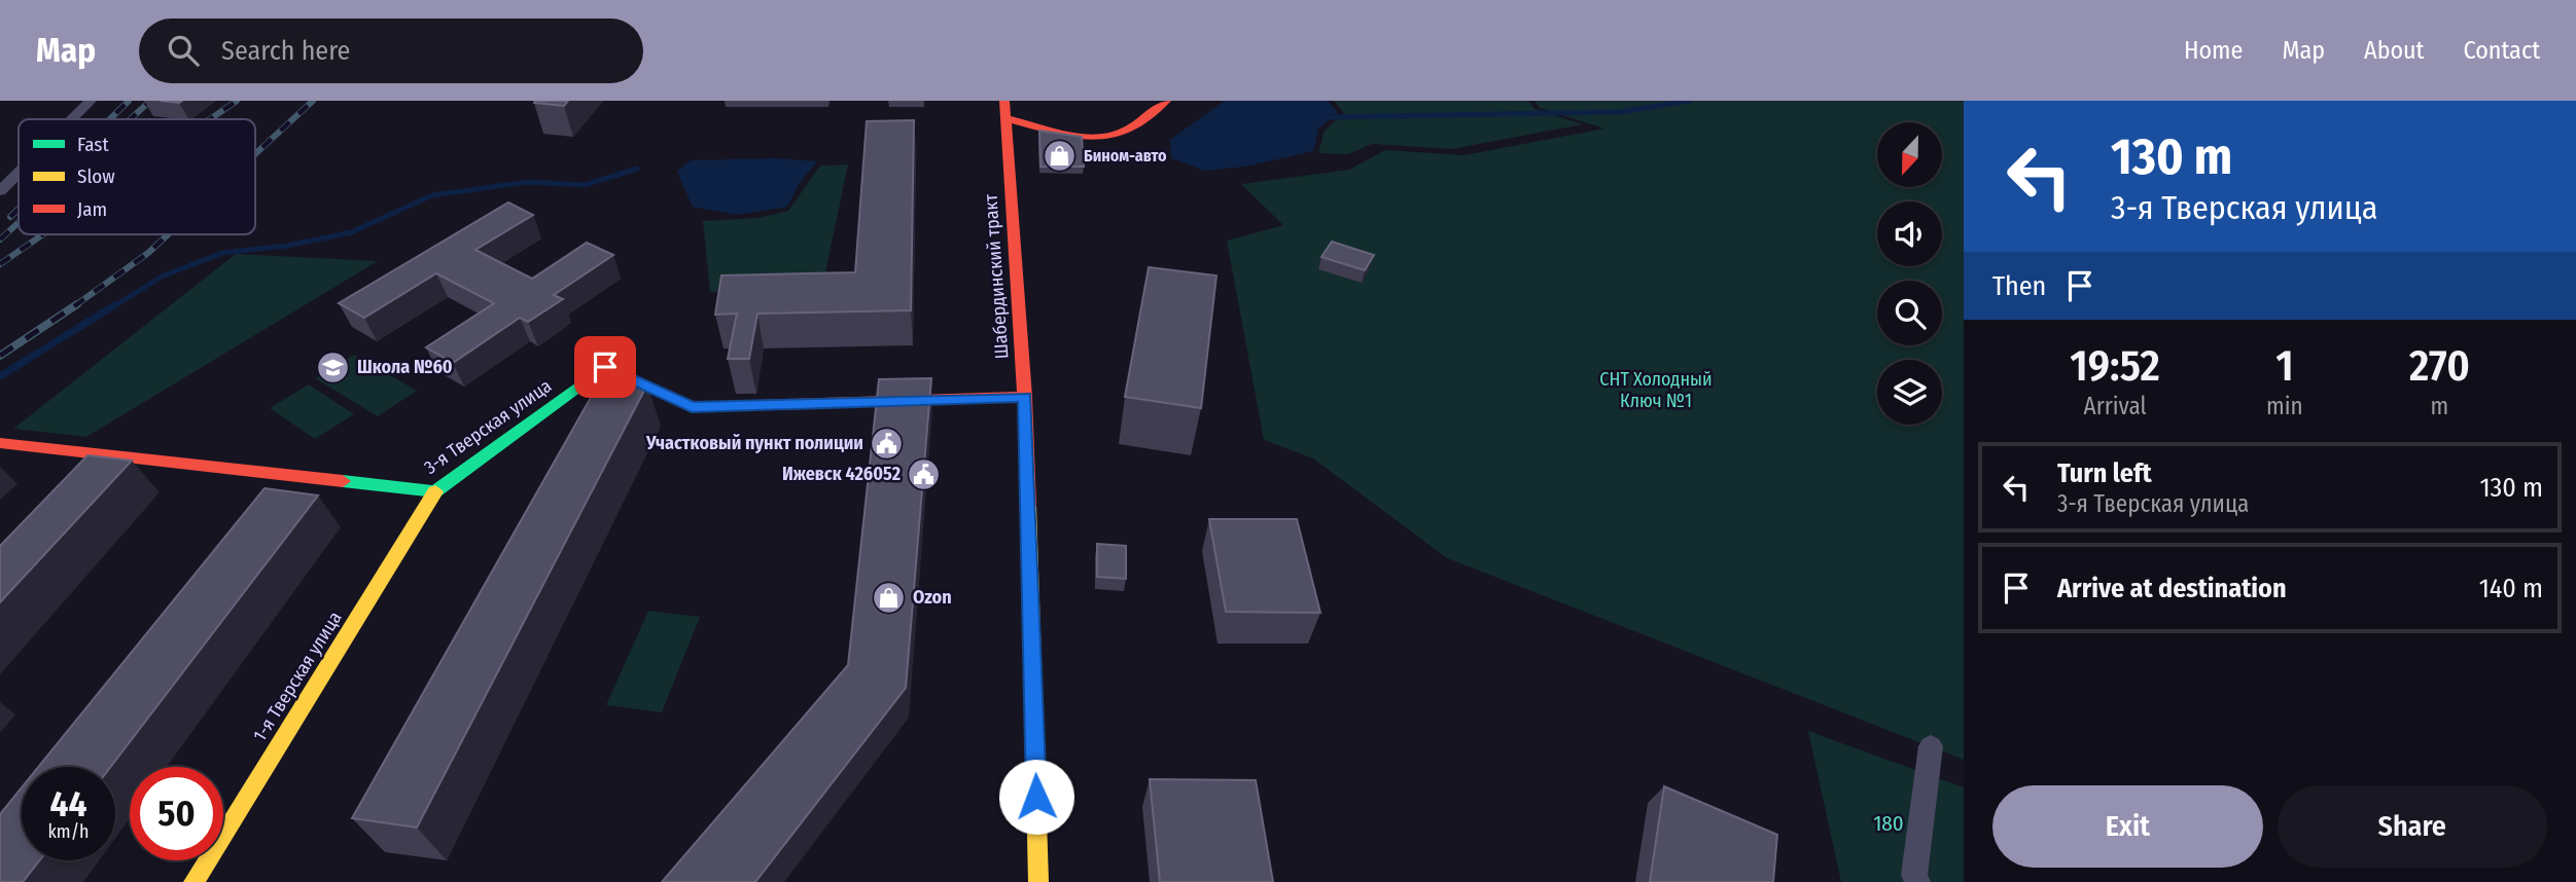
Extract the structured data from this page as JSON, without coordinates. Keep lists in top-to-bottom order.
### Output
{
  "streets": {
    "street": ["Шабердинский тракт", "3-я Тверская улица", "1-я Тверская улица"]
  },
  "crossings": [
    ["Шабердинский тракт", "3-я Тверская улица"],
    ["3-я Тверская улица", "1-я Тверская улица"]
  ],
  "parks": ["СНТ Холодный Ключ №1", "180"],
  "places": {
    "shop": ["Бином-авто", "Ozon"],
    "school or university": ["Школа №60"],
    "public building": ["Участковый пункт полиции", "Ижевск 426052"]
  },
  "legend": ["Fast", "Slow", "Jam"],
  "north": "bottom",
  "page": {
    "header": "Map",
    "search": "Search here",
    "nav": [
      "Home",
      "Map",
      "About",
      "Contact"
    ],
    "turn": ["130 m", "3-я Тверская улица"],
    "then": "Then",
    "eta": [
      "19:52",
      "Arrival",
      "1",
      "min",
      "270",
      "m"
    ],
    "list": [
      {
        "name": "Turn left",
        "note": "3-я Тверская улица",
        "value": "130 m"
      },
      {
        "name": "Arrive at destination",
        "value": "140 m"
      }
    ],
    "speed": "44 km/h",
    "limit": "50",
    "buttons": ["Exit", "Share"]
  }
}
